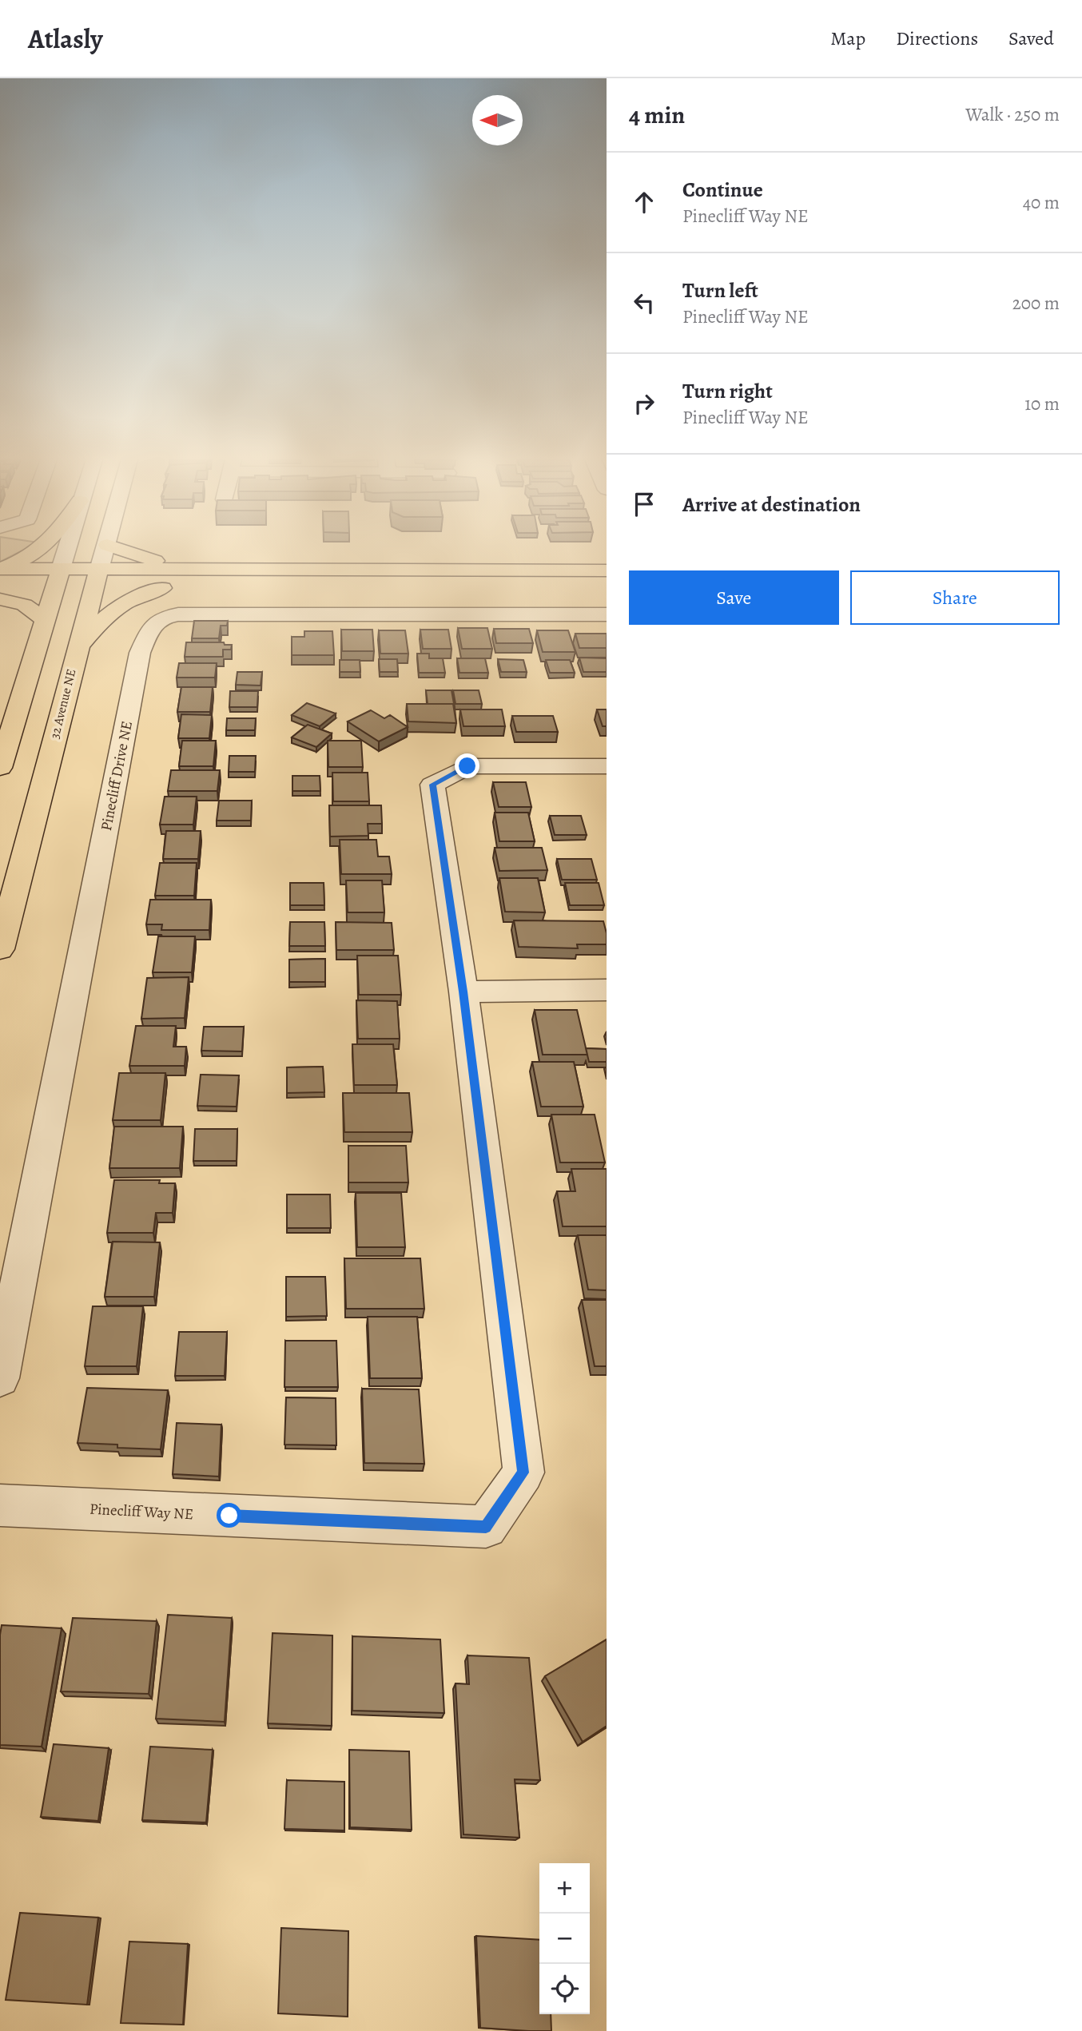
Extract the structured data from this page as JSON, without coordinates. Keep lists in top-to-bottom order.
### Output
{
  "streets": {
    "main road": ["32 Avenue NE"],
    "street": ["Pinecliff Drive NE", "Pinecliff Way NE"]
  },
  "north": "left",
  "page": {
    "header": "Atlasly",
    "nav": ["Map", "Directions", "Saved"],
    "heading": ["4 min", "Walk · 250 m"],
    "list": [
      ["Continue", "Pinecliff Way NE", "40 m"],
      ["Turn left", "Pinecliff Way NE", "200 m"],
      ["Turn right", "Pinecliff Way NE", "10 m"],
      "Arrive at destination"
    ],
    "buttons": ["Save", "Share"],
    "map_buttons": ["+", "−"]
  }
}
